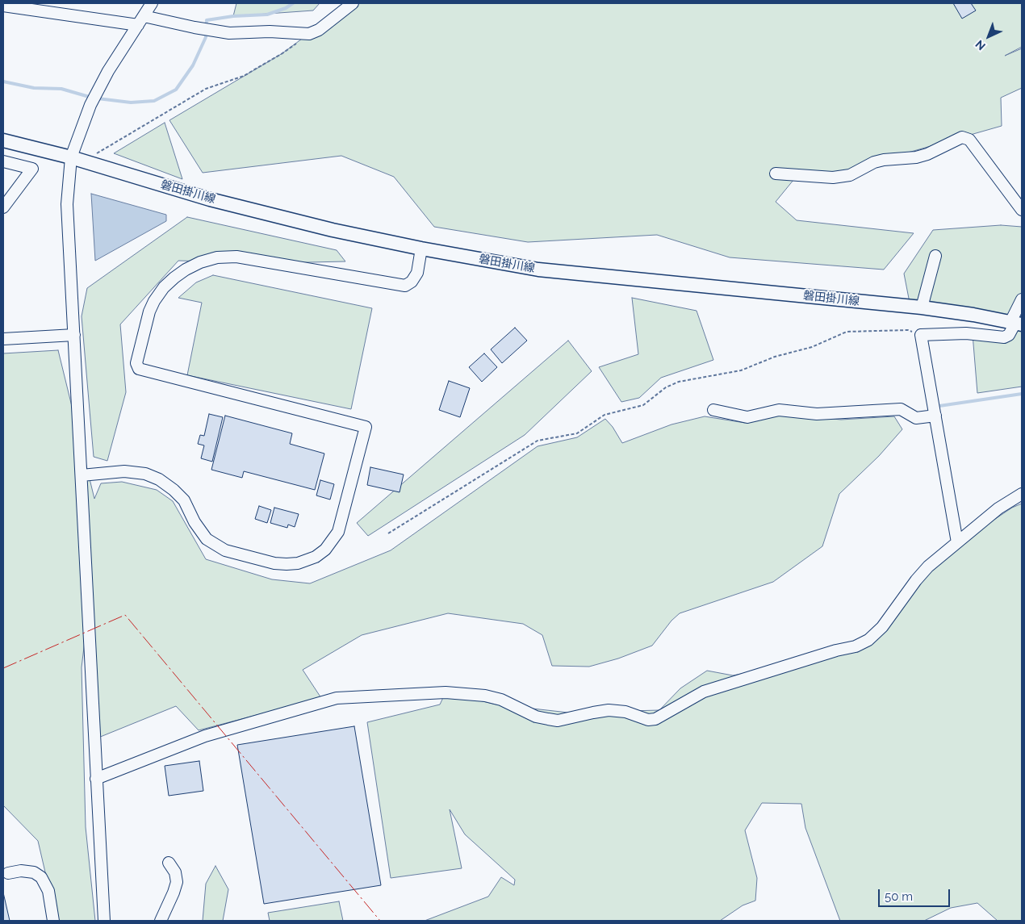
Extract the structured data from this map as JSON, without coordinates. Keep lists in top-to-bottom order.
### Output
{
  "streets": {
    "main road": ["磐田掛川線"]
  },
  "scale_bar": "50 m",
  "north": "bottom left"
}
